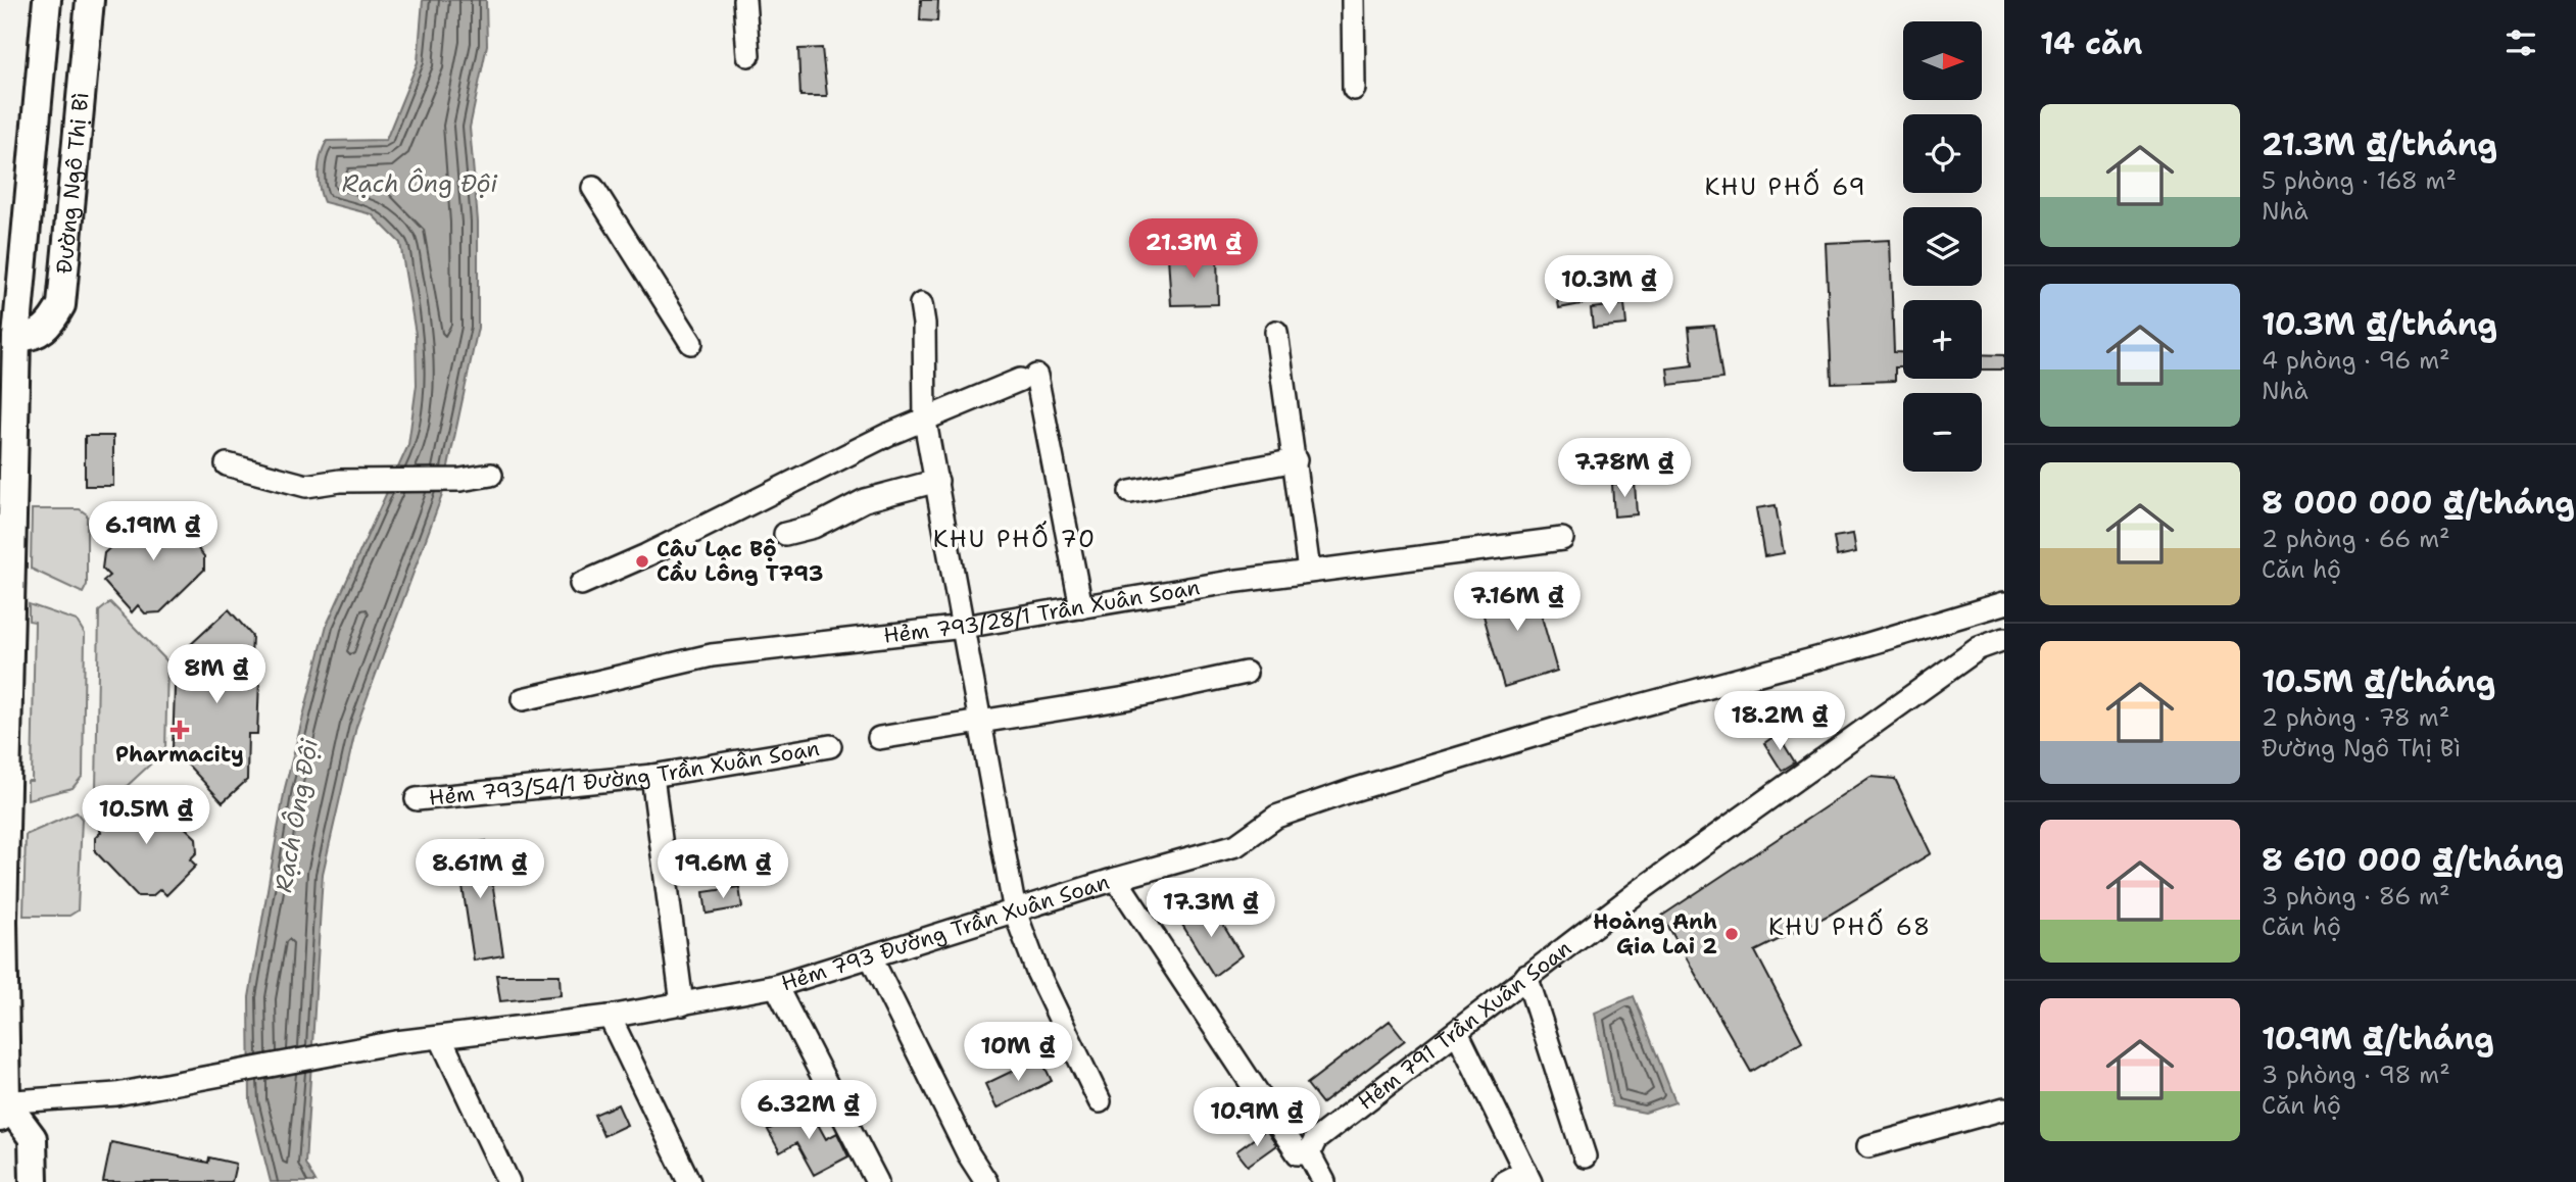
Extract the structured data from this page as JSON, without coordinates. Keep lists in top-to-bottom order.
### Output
{
  "streets": {
    "street": [
      "Đường Ngô Thị Bì",
      "Hẻm 793/28/1 Trần Xuân Soạn",
      "Hẻm 793/54/1 Đường Trần Xuân Soạn",
      "Hẻm 793 Đường Trần Xuân Soạn",
      "Hẻm 791 Trần Xuân Soạn"
    ]
  },
  "crossings": [
    ["Đường Ngô Thị Bì", "Hẻm 793 Đường Trần Xuân Soạn"]
  ],
  "districts": ["KHU PHỐ 69", "KHU PHỐ 70", "KHU PHỐ 68"],
  "water": ["Rạch Ông Đội"],
  "places": {
    "other": ["Câu Lạc Bộ Cầu Lông T793", "Hoàng Anh Gia Lai 2"],
    "health": ["Pharmacity"]
  },
  "north": "right",
  "page": {
    "heading": "14 căn",
    "map_buttons": ["+", "−"],
    "list": [
      {
        "name": "21.3M ₫/tháng",
        "note": "5 phòng · 168 m² · Nhà"
      },
      {
        "name": "10.3M ₫/tháng",
        "note": "4 phòng · 96 m² · Nhà"
      },
      {
        "name": "8 000 000 ₫/tháng",
        "note": "2 phòng · 66 m² · Căn hộ"
      },
      {
        "name": "10.5M ₫/tháng",
        "note": "2 phòng · 78 m² · Đường Ngô Thị Bì"
      },
      {
        "name": "8 610 000 ₫/tháng",
        "note": "3 phòng · 86 m² · Căn hộ"
      },
      {
        "name": "10.9M ₫/tháng",
        "note": "3 phòng · 98 m² · Căn hộ"
      }
    ],
    "price": [
      "21.3M ₫",
      "10.3M ₫",
      "7.78M ₫",
      "6.19M ₫",
      "7.16M ₫",
      "8M ₫",
      "18.2M ₫",
      "10.5M ₫",
      "8.61M ₫",
      "19.6M ₫",
      "17.3M ₫",
      "10M ₫",
      "6.32M ₫",
      "10.9M ₫"
    ]
  }
}
